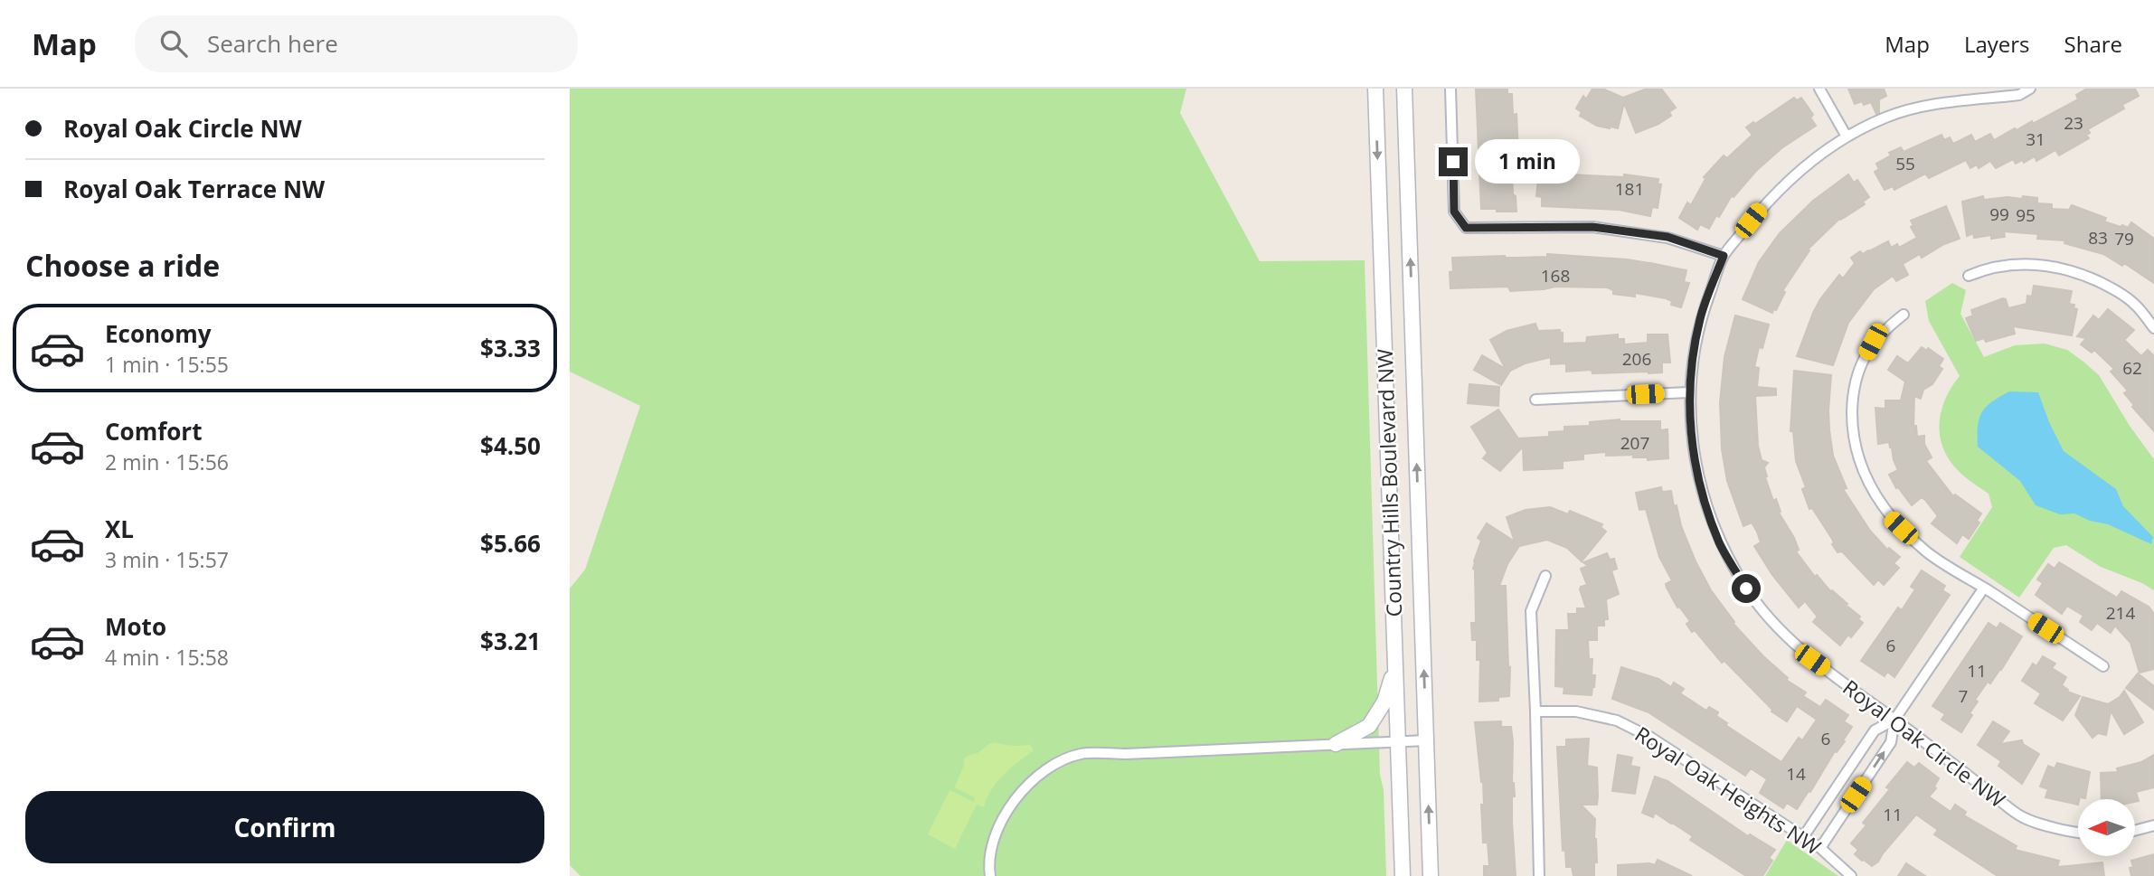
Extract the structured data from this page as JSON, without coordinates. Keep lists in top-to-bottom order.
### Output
{
  "streets": {
    "main road": ["Country Hills Boulevard NW"],
    "street": ["Royal Oak Circle NW", "Royal Oak Heights NW"]
  },
  "house_numbers": [
    "23",
    "31",
    "55",
    "181",
    "99",
    "95",
    "83",
    "79",
    "168",
    "206",
    "62",
    "207",
    "214",
    "6",
    "11",
    "7",
    "6",
    "14",
    "11"
  ],
  "north": "left",
  "page": {
    "header": "Map",
    "search": "Search here",
    "nav": ["Map", "Layers", "Share"],
    "banner": ["Royal Oak Circle NW", "Royal Oak Terrace NW"],
    "bubble": "1 min",
    "heading": "Choose a ride",
    "list": [
      {
        "name": "Economy",
        "note": "1 min · 15:55",
        "value": "$3.33"
      },
      {
        "name": "Comfort",
        "note": "2 min · 15:56",
        "value": "$4.50"
      },
      {
        "name": "XL",
        "note": "3 min · 15:57",
        "value": "$5.66"
      },
      {
        "name": "Moto",
        "note": "4 min · 15:58",
        "value": "$3.21"
      }
    ],
    "buttons": "Confirm"
  }
}
